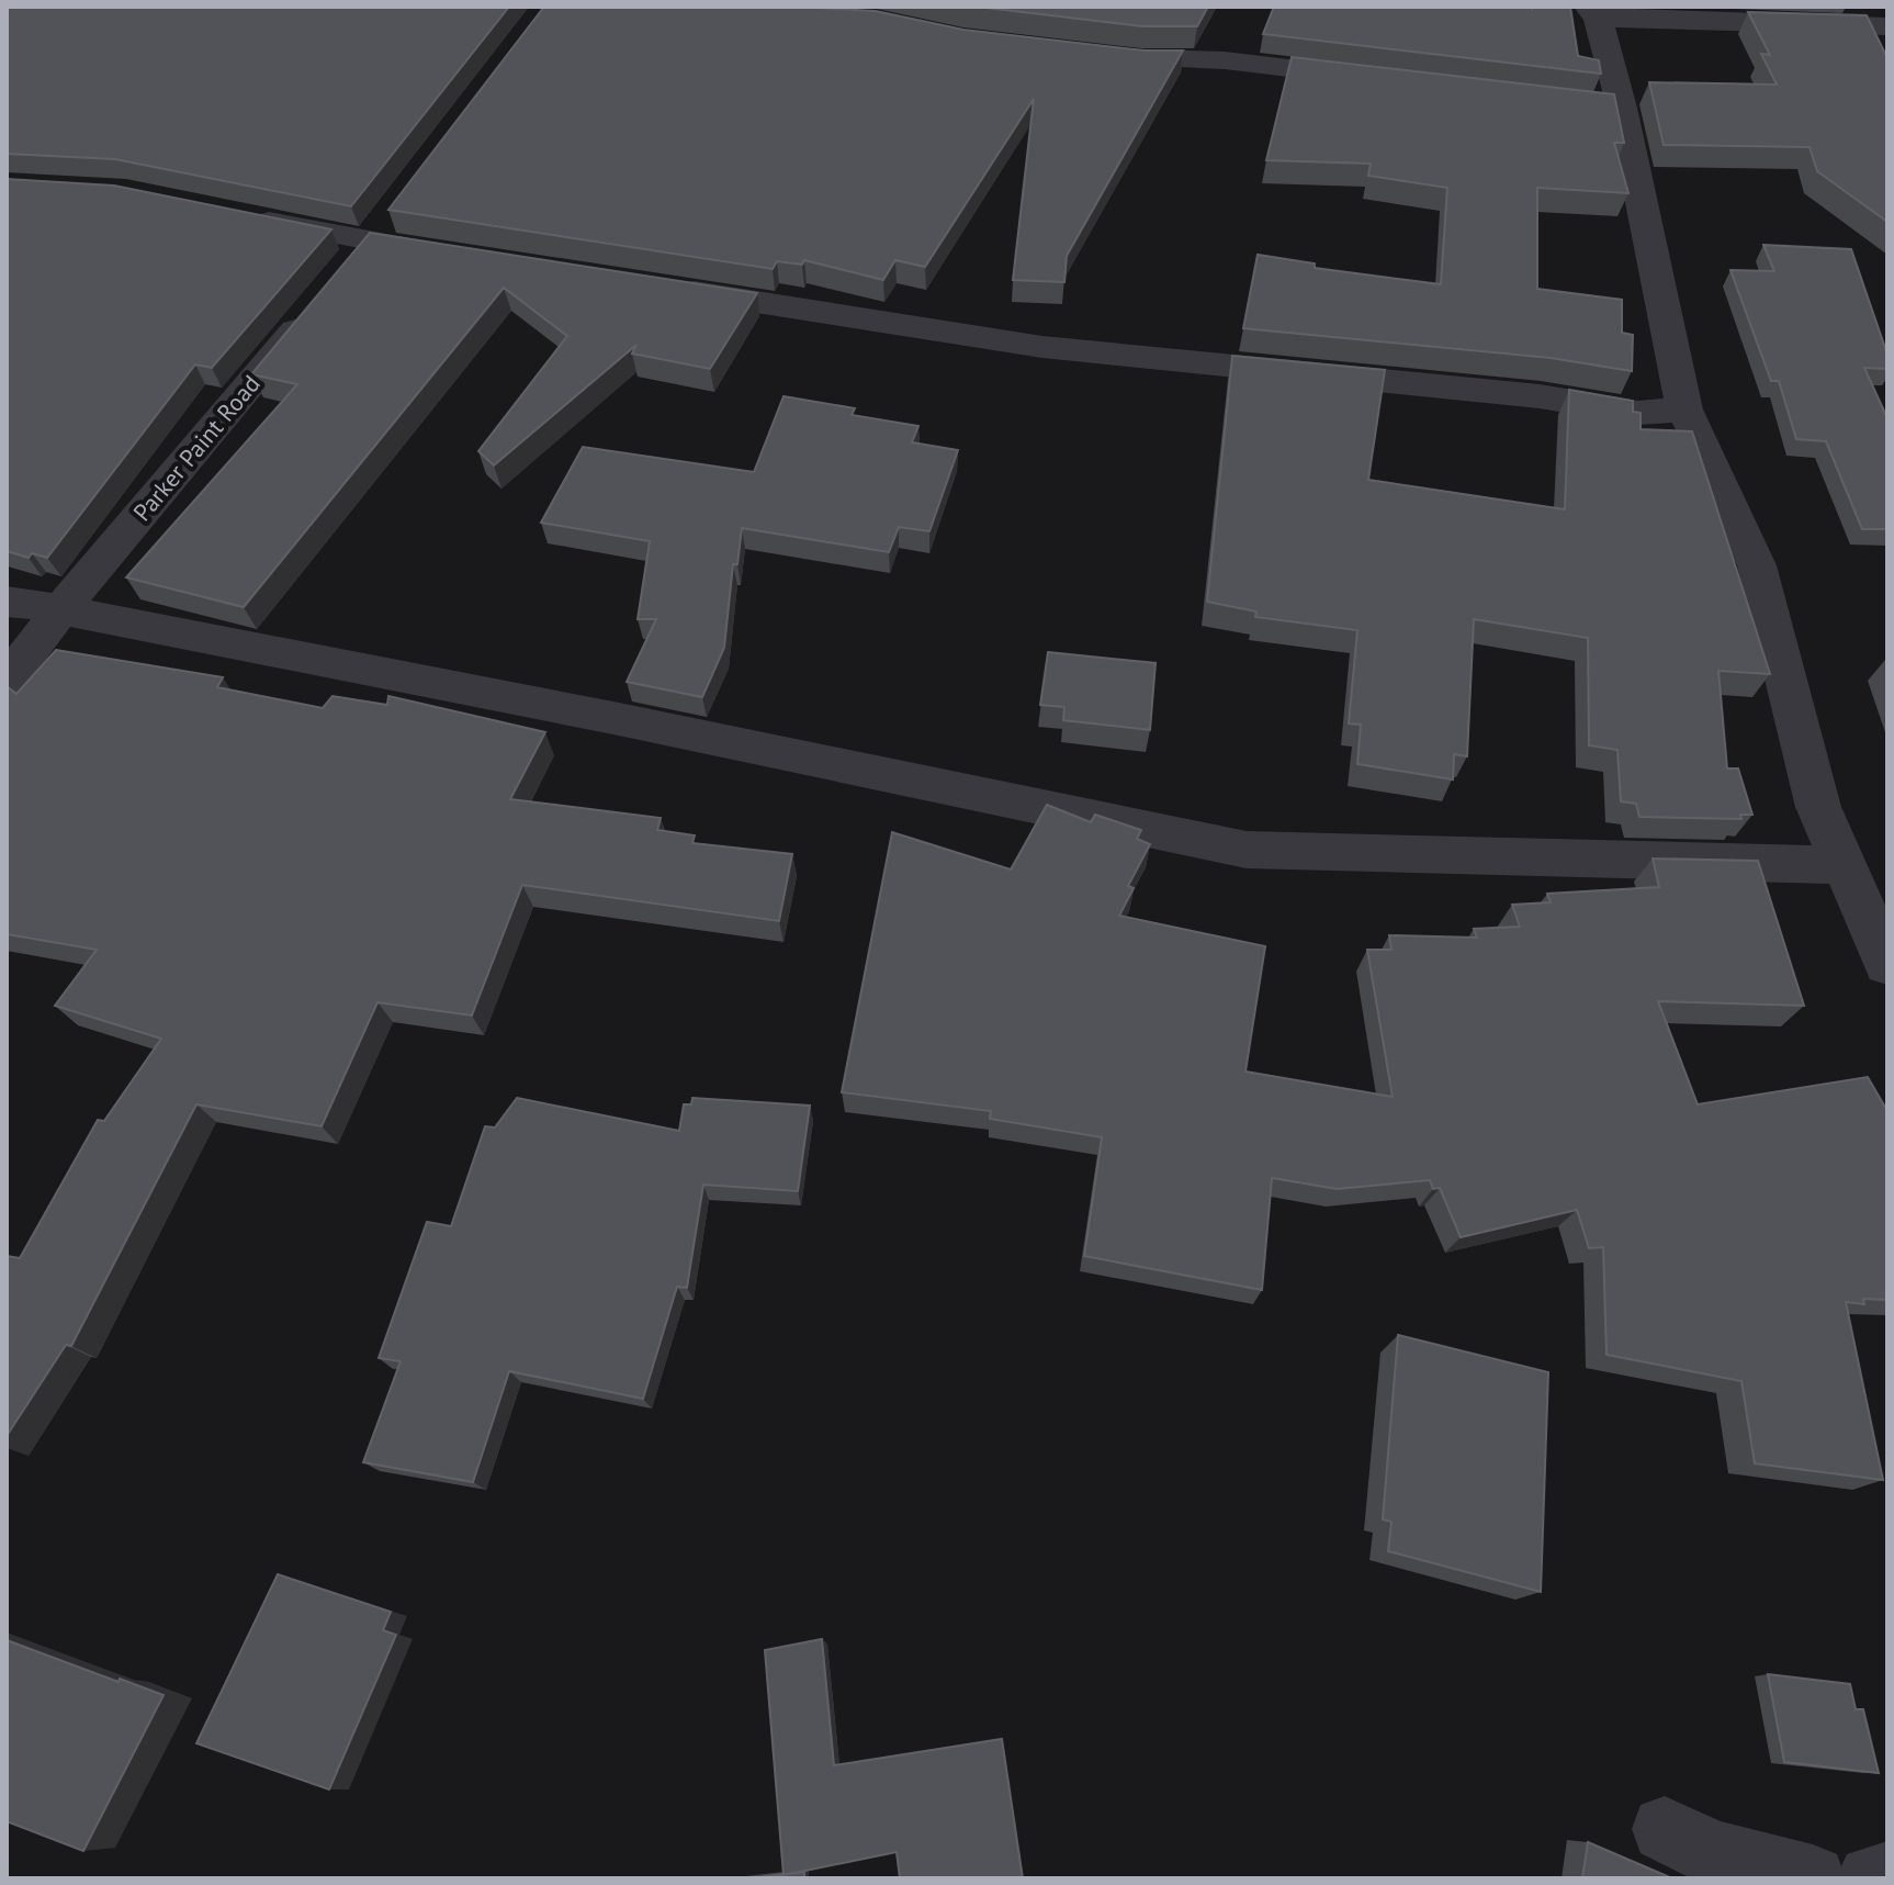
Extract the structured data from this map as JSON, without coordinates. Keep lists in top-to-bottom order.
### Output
{
  "streets": {
    "street": ["Parker Paint Road"]
  }
}
